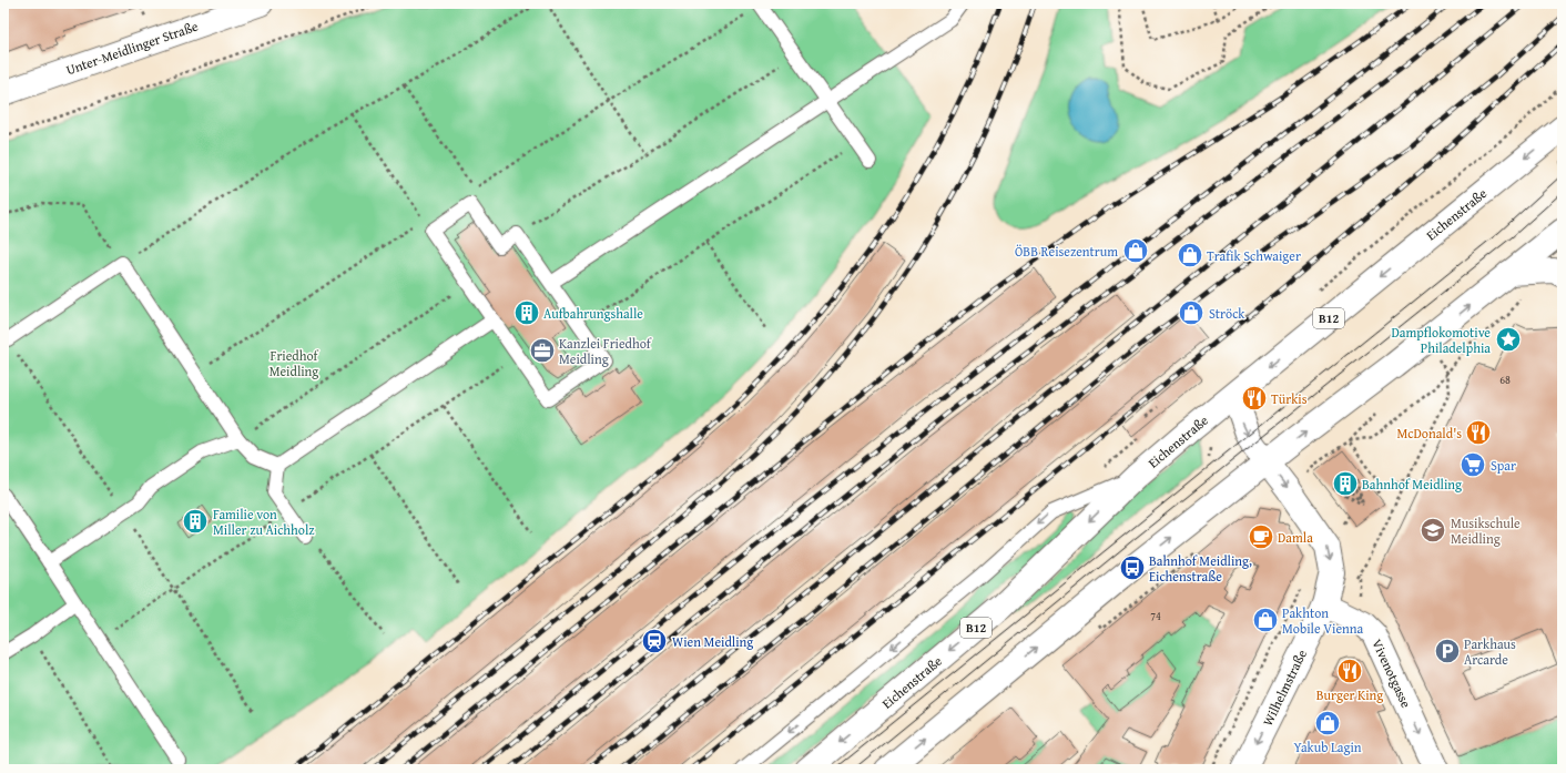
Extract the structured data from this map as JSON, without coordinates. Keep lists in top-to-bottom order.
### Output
{
  "streets": {
    "main road": [
      "Unter-Meidlinger Straße",
      "Eichenstraße",
      "B12",
      "Vivenotgasse",
      "Wilhelmstraße"
    ]
  },
  "crossings": [
    ["Vivenotgasse", "Wilhelmstraße"]
  ],
  "one_way": ["Vivenotgasse"],
  "parks": ["Friedhof Meidling"],
  "places": {
    "shop": [
      "ÖBB Reisezentrum",
      "Trafik Schwaiger",
      "Ströck",
      "Pakhton Mobile Vienna",
      "Yakub Lagin"
    ],
    "building": ["Aufbahrungshalle", "Bahnhof Meidling", "Familie von Miller zu Aichholz"],
    "place": ["Dampflokomotive Philadelphia"],
    "office": ["Kanzlei Friedhof Meidling"],
    "restaurant": ["Türkis", "McDonald's", "Burger King"],
    "supermarket": ["Spar"],
    "school or university": ["Musikschule Meidling"],
    "cafe": ["Damla"],
    "bus stop": ["Bahnhof Meidling, Eichenstraße"],
    "station": ["Wien Meidling"],
    "parking": ["Parkhaus Arcarde"]
  },
  "house_numbers": ["68", "74"]
}
